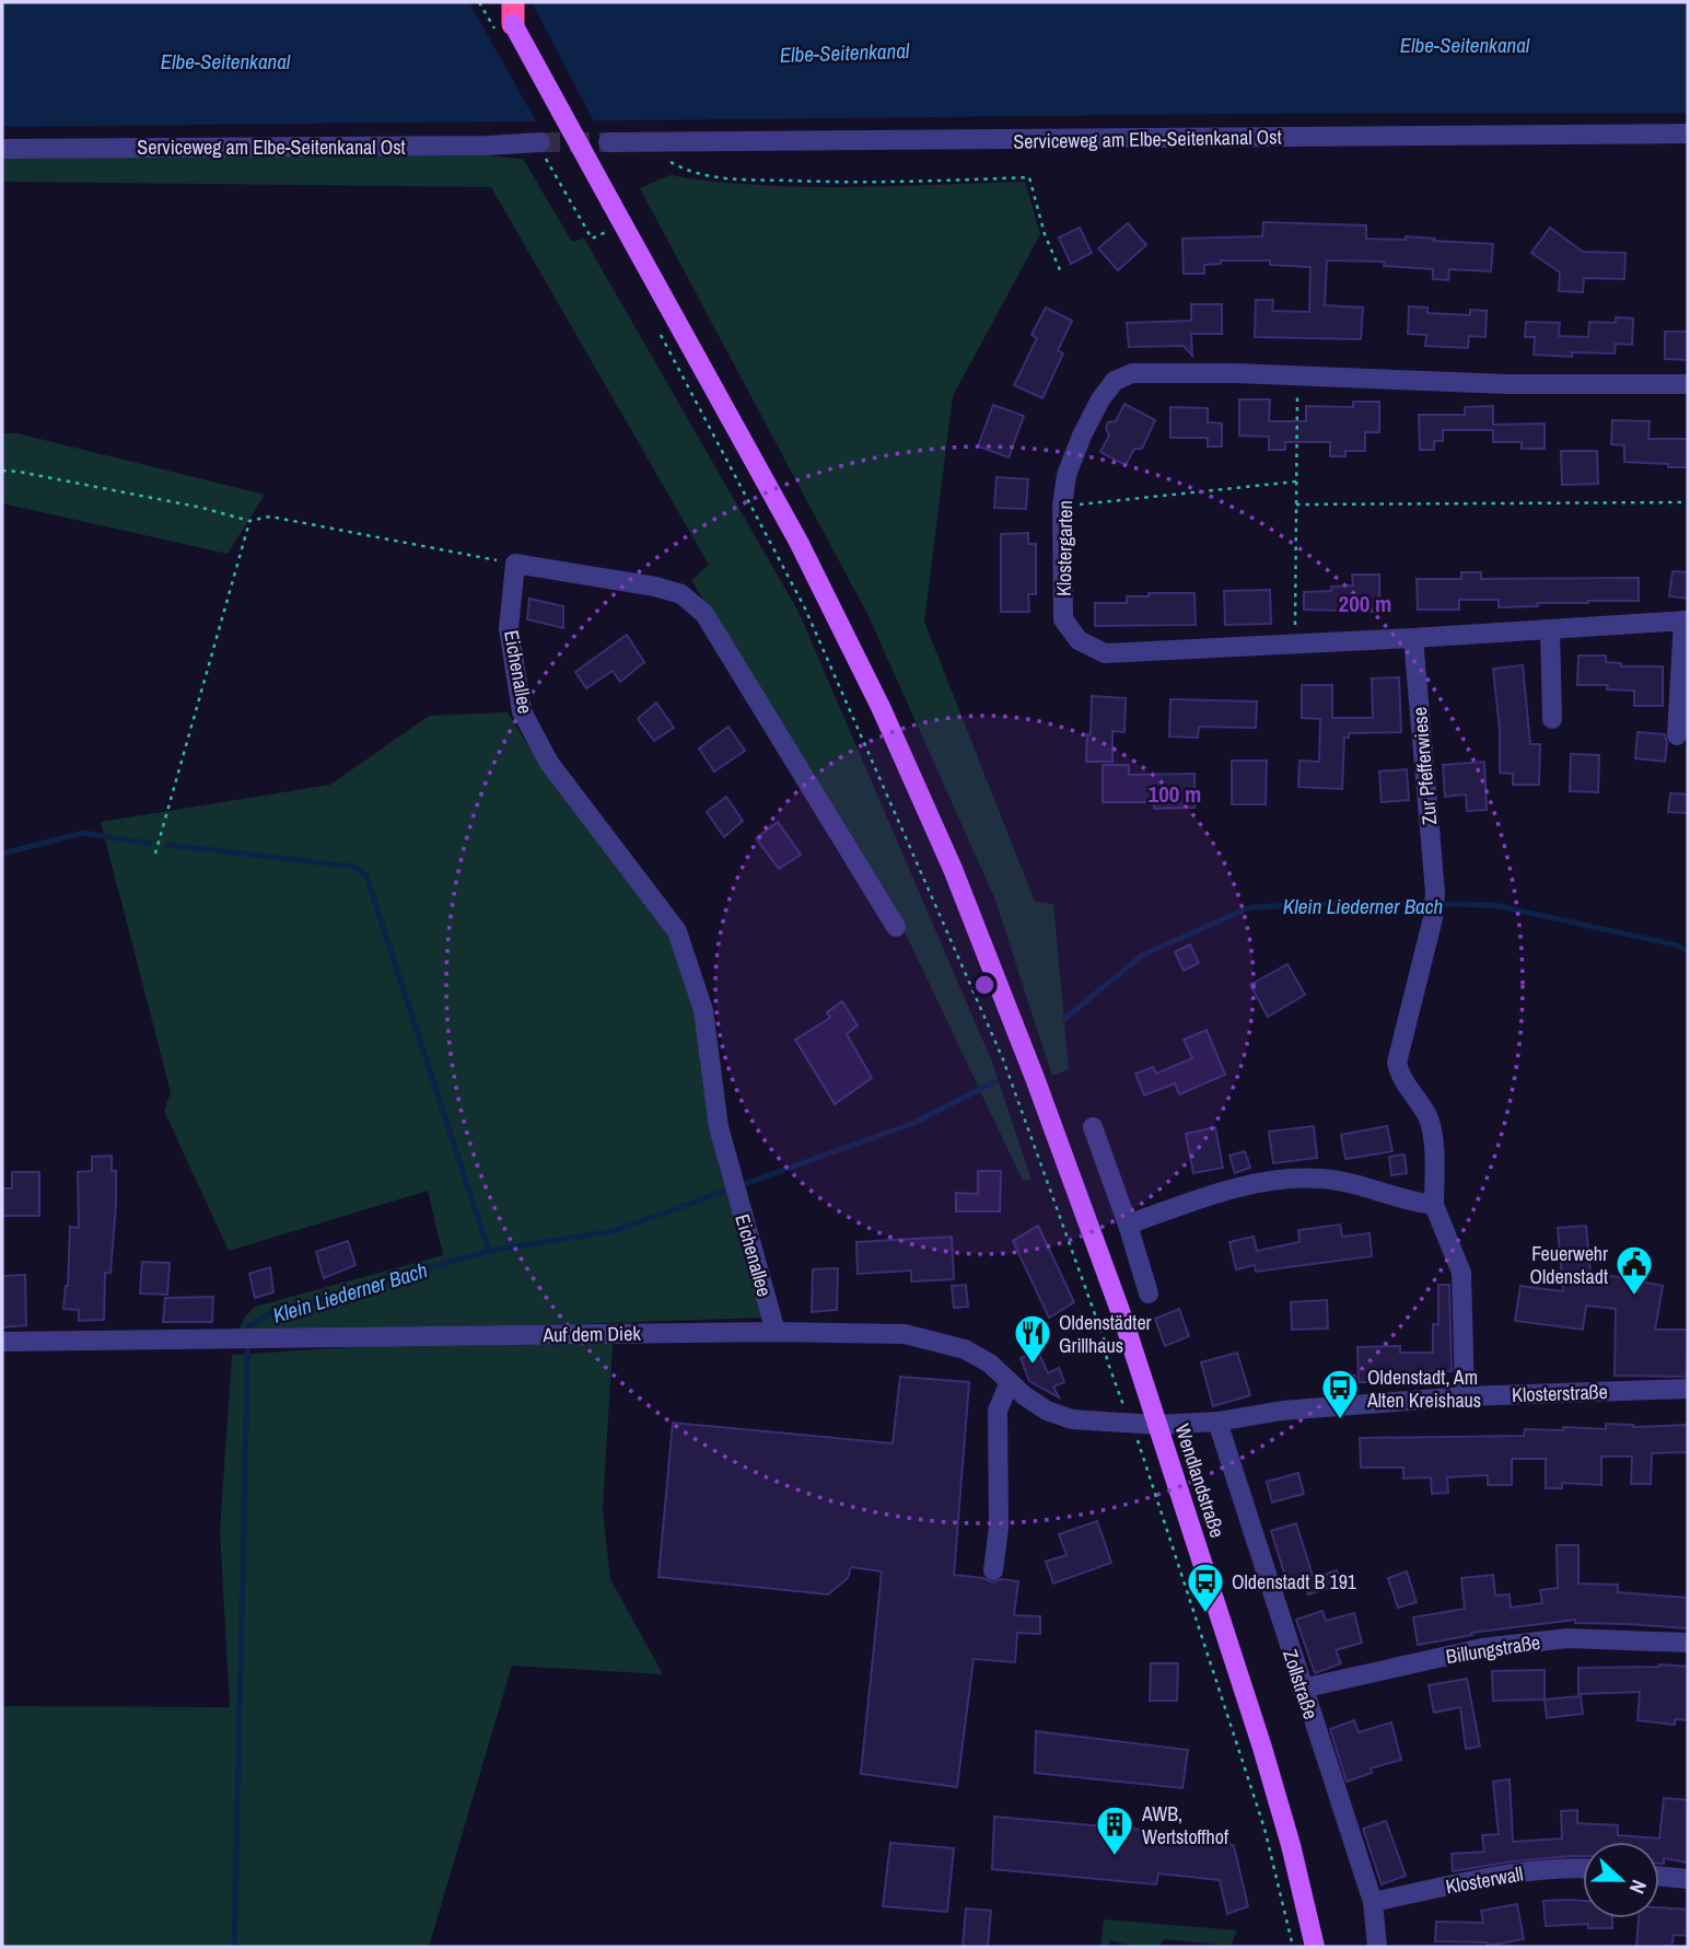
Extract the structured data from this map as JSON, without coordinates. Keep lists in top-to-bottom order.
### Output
{
  "streets": {
    "main road": ["Wendlandstraße"],
    "street": [
      "Serviceweg am Elbe-Seitenkanal Ost",
      "Klostergarten",
      "Eichenallee",
      "Zur Pfefferwiese",
      "Auf dem Diek",
      "Klosterstraße",
      "Billungstraße",
      "Zollstraße",
      "Klosterwall"
    ]
  },
  "crossings": [
    ["Klostergarten", "Zur Pfefferwiese"],
    ["Eichenallee", "Auf dem Diek"],
    ["Auf dem Diek", "Klosterstraße"],
    ["Auf dem Diek", "Wendlandstraße"],
    ["Klosterstraße", "Wendlandstraße"],
    ["Klosterstraße", "Zollstraße"],
    ["Billungstraße", "Zollstraße"],
    ["Zollstraße", "Klosterwall"]
  ],
  "water": ["Elbe-Seitenkanal", "Klein Liederner Bach"],
  "places": {
    "public building": ["Feuerwehr Oldenstadt"],
    "restaurant": ["Oldenstädter Grillhaus"],
    "bus stop": ["Oldenstadt, Am Alten Kreishaus", "Oldenstadt B 191"],
    "building": ["AWB, Wertstoffhof"]
  },
  "north": "right",
  "rings": ["200 m", "100 m"]
}
